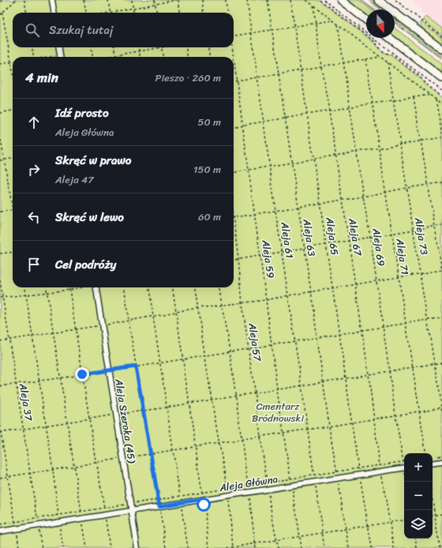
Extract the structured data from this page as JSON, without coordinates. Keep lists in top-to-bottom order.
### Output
{
  "streets": {
    "street": ["Aleja Szeroka (45)", "Aleja Główna"],
    "path": [
      "Aleja 65",
      "Aleja 73",
      "Aleja 67",
      "Aleja 63",
      "Aleja 61",
      "Aleja 69",
      "Aleja 71",
      "Aleja 59",
      "Aleja 57",
      "Aleja 37"
    ]
  },
  "crossings": [
    ["Aleja 65", "Aleja Główna"],
    ["Aleja 67", "Aleja Główna"],
    ["Aleja 63", "Aleja Główna"],
    ["Aleja 61", "Aleja Główna"],
    ["Aleja 59", "Aleja Główna"],
    ["Aleja 57", "Aleja Główna"],
    ["Aleja 37", "Aleja Główna"],
    ["Aleja Szeroka (45)", "Aleja Główna"]
  ],
  "parks": ["Cmentarz Bródnowski"],
  "north": "bottom",
  "page": {
    "search": "Szukaj tutaj",
    "heading": ["4 min", "Pieszo · 260 m"],
    "list": [
      ["Idź prosto", "Aleja Główna", "50 m"],
      ["Skręć w prawo", "Aleja 47", "150 m"],
      ["Skręć w lewo", "60 m"],
      "Cel podróży"
    ],
    "map_buttons": ["+", "−"]
  }
}
